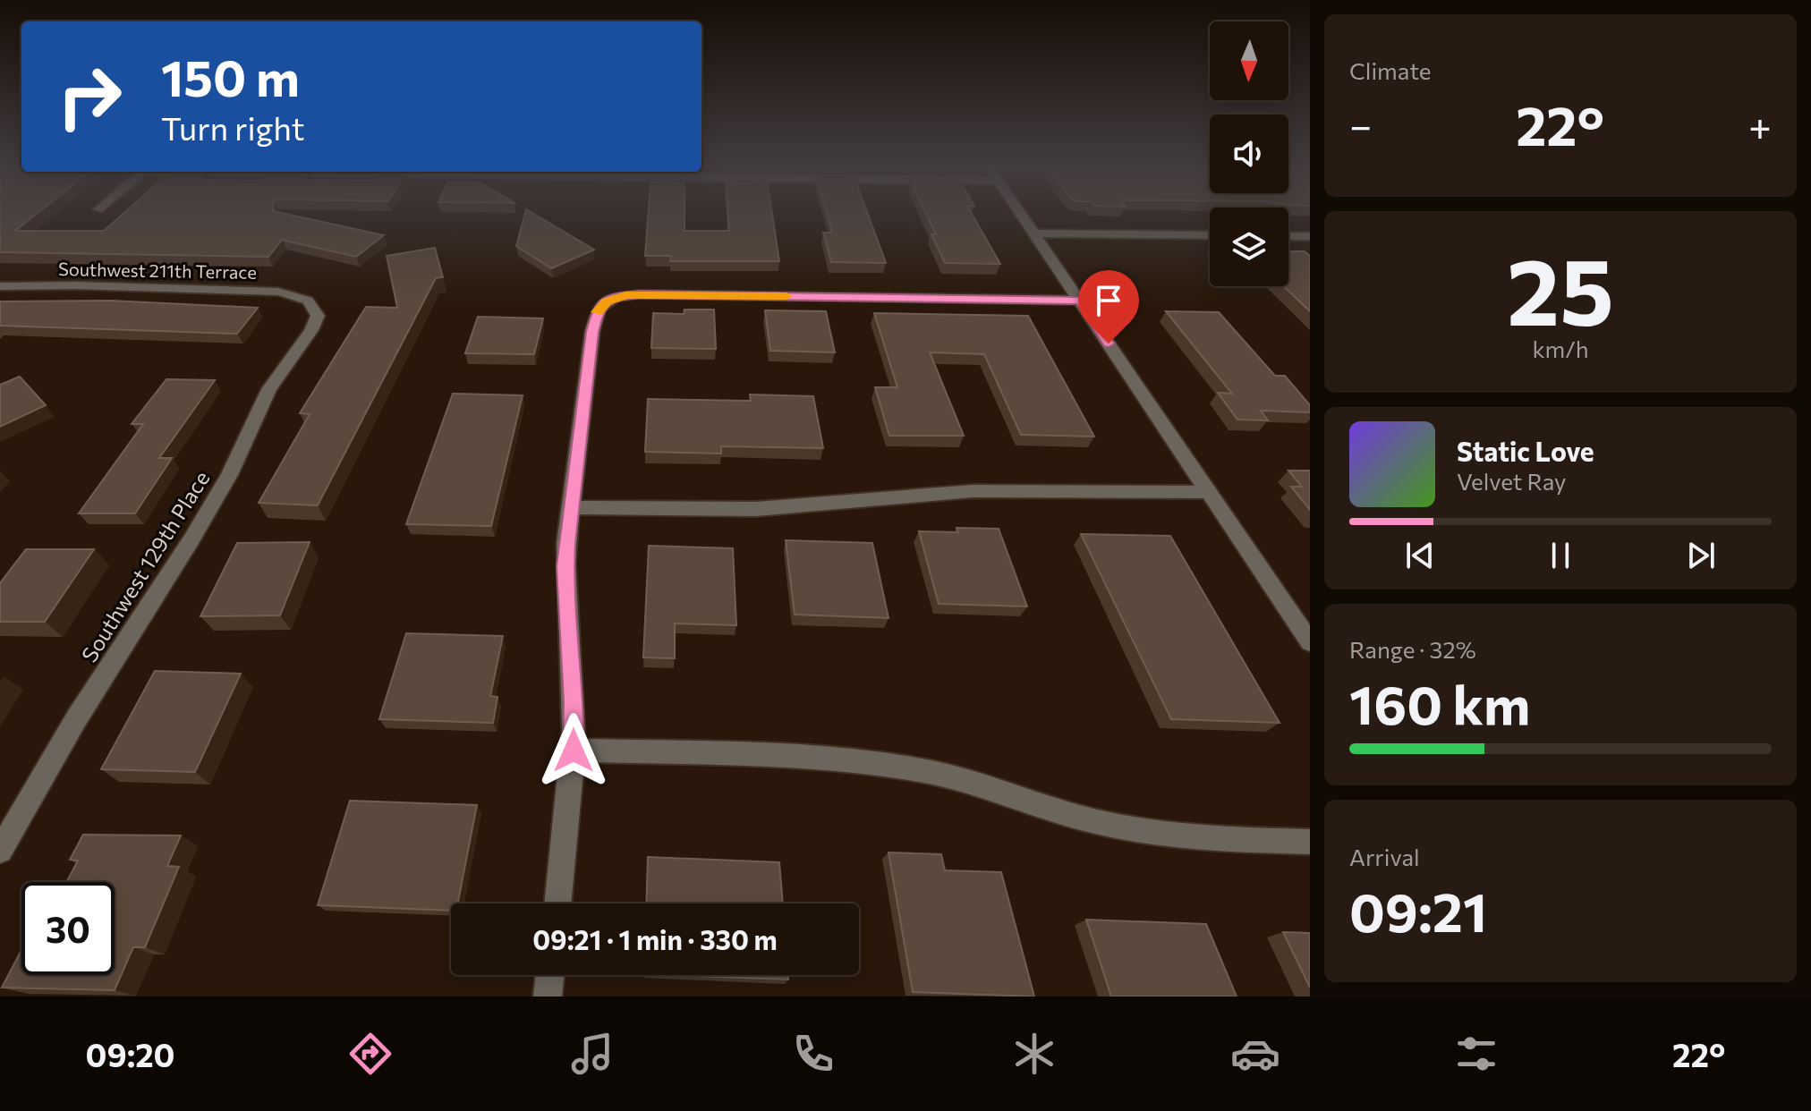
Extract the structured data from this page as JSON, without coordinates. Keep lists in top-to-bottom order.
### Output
{
  "streets": {
    "street": ["Southwest 211th Terrace", "Southwest 129th Place"]
  },
  "crossings": [
    ["Southwest 211th Terrace", "Southwest 129th Place"]
  ],
  "north": "bottom",
  "page": {
    "tile": [
      "Climate",
      ["25", "km/h"],
      ["Range · 32%", "160 km"],
      ["Arrival", "09:21"]
    ],
    "turn": ["150 m", "Turn right"],
    "heat": ["−", "22°", "+"],
    "song": ["Static Love", "Velvet Ray"],
    "limit": "30",
    "trip": "09:21 · 1 min · 330 m",
    "tabs": ["09:20", "22°"]
  }
}
